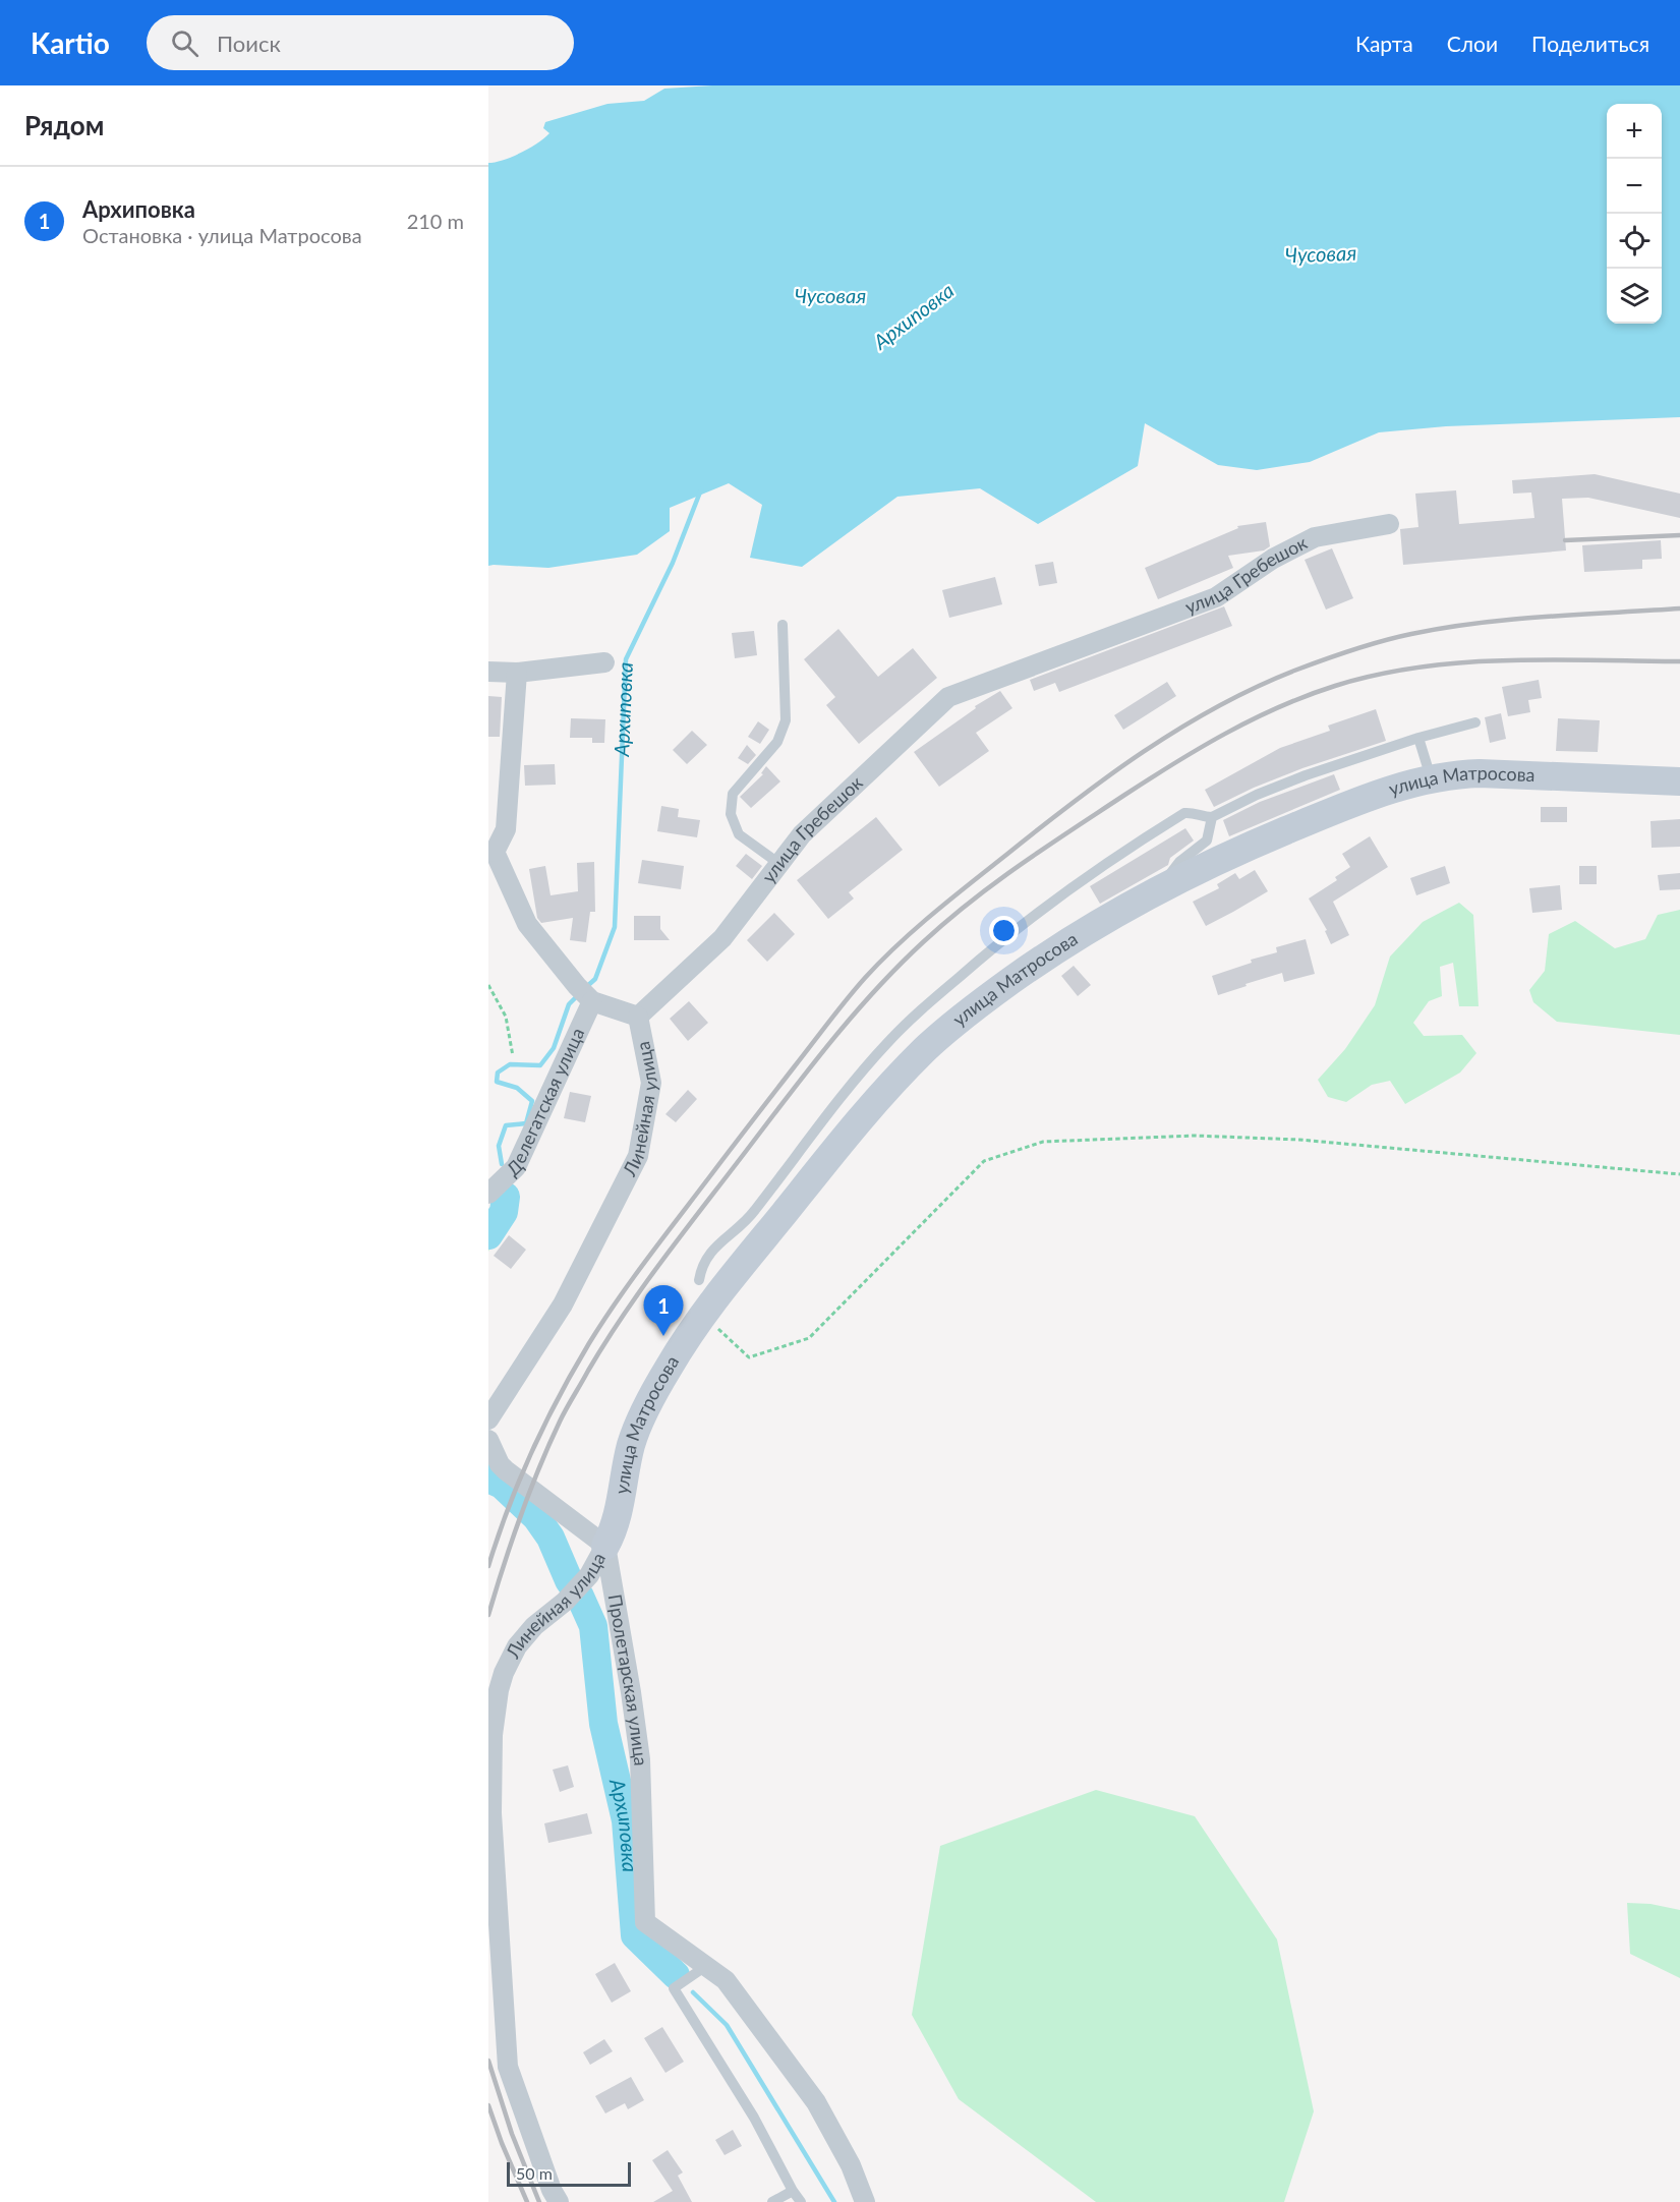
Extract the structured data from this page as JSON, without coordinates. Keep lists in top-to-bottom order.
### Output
{
  "streets": {
    "street": [
      "улица Гребешок",
      "улица Матросова",
      "Делегатская улица",
      "Линейная улица",
      "Пролетарская улица"
    ]
  },
  "crossings": [
    ["улица Гребешок", "Линейная улица"],
    ["улица Матросова", "Линейная улица"],
    ["улица Матросова", "Пролетарская улица"],
    ["Линейная улица", "Пролетарская улица"]
  ],
  "water": ["Чусовая", "Архиповка"],
  "scale_bar": "50 m",
  "page": {
    "header": "Kartio",
    "search": "Поиск",
    "nav": ["Карта", "Слои", "Поделиться"],
    "heading": "Рядом",
    "map_buttons": ["+", "−"],
    "list": [
      {
        "mark": "1",
        "name": "Архиповка",
        "note": "Остановка · улица Матросова",
        "value": "210 m"
      }
    ],
    "pins": "1",
    "scale": "50 m"
  }
}
